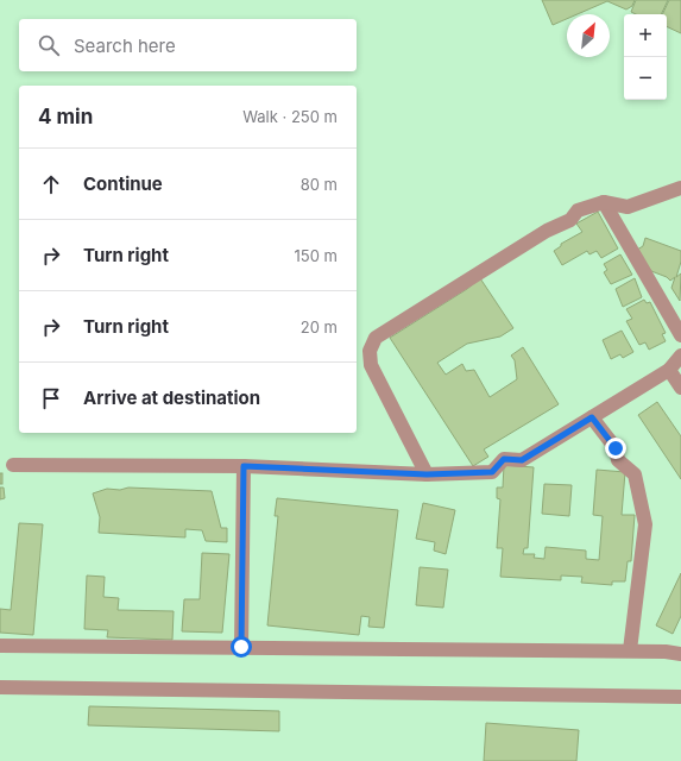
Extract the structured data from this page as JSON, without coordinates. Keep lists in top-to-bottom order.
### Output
{
  "north": "top right",
  "page": {
    "map_buttons": ["+", "−"],
    "search": "Search here",
    "heading": ["4 min", "Walk · 250 m"],
    "list": [
      ["Continue", "80 m"],
      ["Turn right", "150 m"],
      ["Turn right", "20 m"],
      "Arrive at destination"
    ]
  }
}
